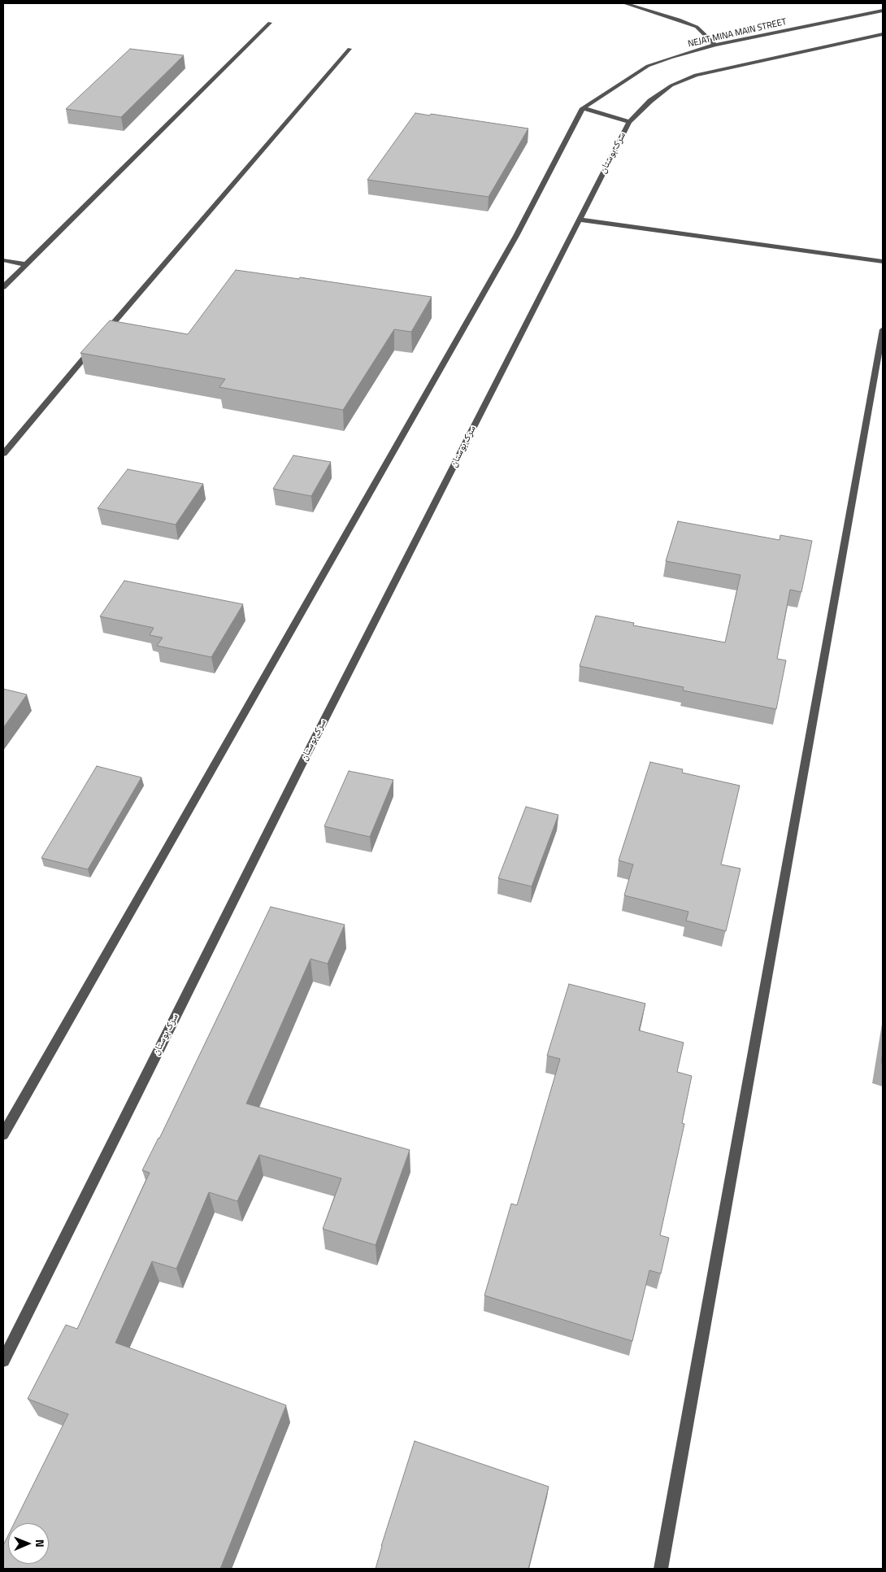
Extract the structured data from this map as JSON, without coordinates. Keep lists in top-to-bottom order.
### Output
{
  "streets": {
    "street": ["NEJAT MINA MAIN STREET", "سرک بوستان"]
  },
  "north": "right"
}
